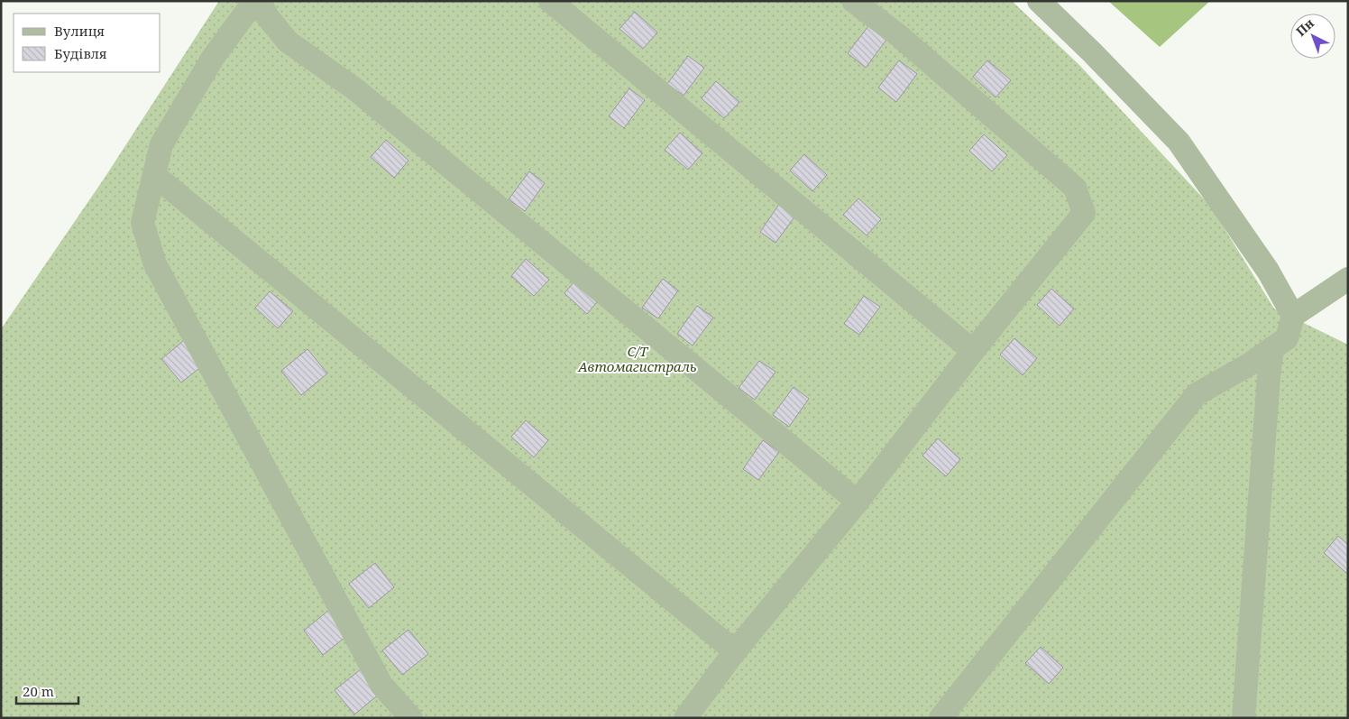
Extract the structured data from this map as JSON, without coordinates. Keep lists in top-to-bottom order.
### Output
{
  "parks": ["С/Т Автомагистраль"],
  "legend": ["Вулиця", "Будівля"],
  "scale_bar": "20 m",
  "north": "top left"
}
